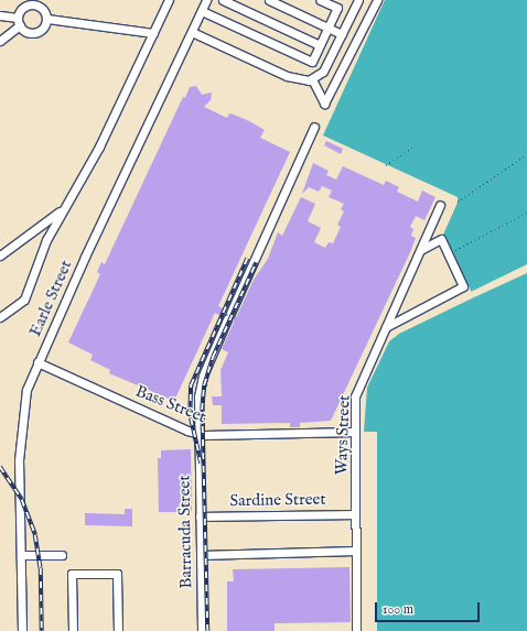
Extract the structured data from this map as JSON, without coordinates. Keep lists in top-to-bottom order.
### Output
{
  "streets": {
    "street": [
      "Earle Street",
      "Bass Street",
      "Ways Street",
      "Sardine Street",
      "Barracuda Street"
    ]
  },
  "crossings": [
    ["Earle Street", "Bass Street"],
    ["Bass Street", "Ways Street"],
    ["Bass Street", "Barracuda Street"],
    ["Ways Street", "Sardine Street"],
    ["Sardine Street", "Barracuda Street"]
  ],
  "scale_bar": "100 m"
}
